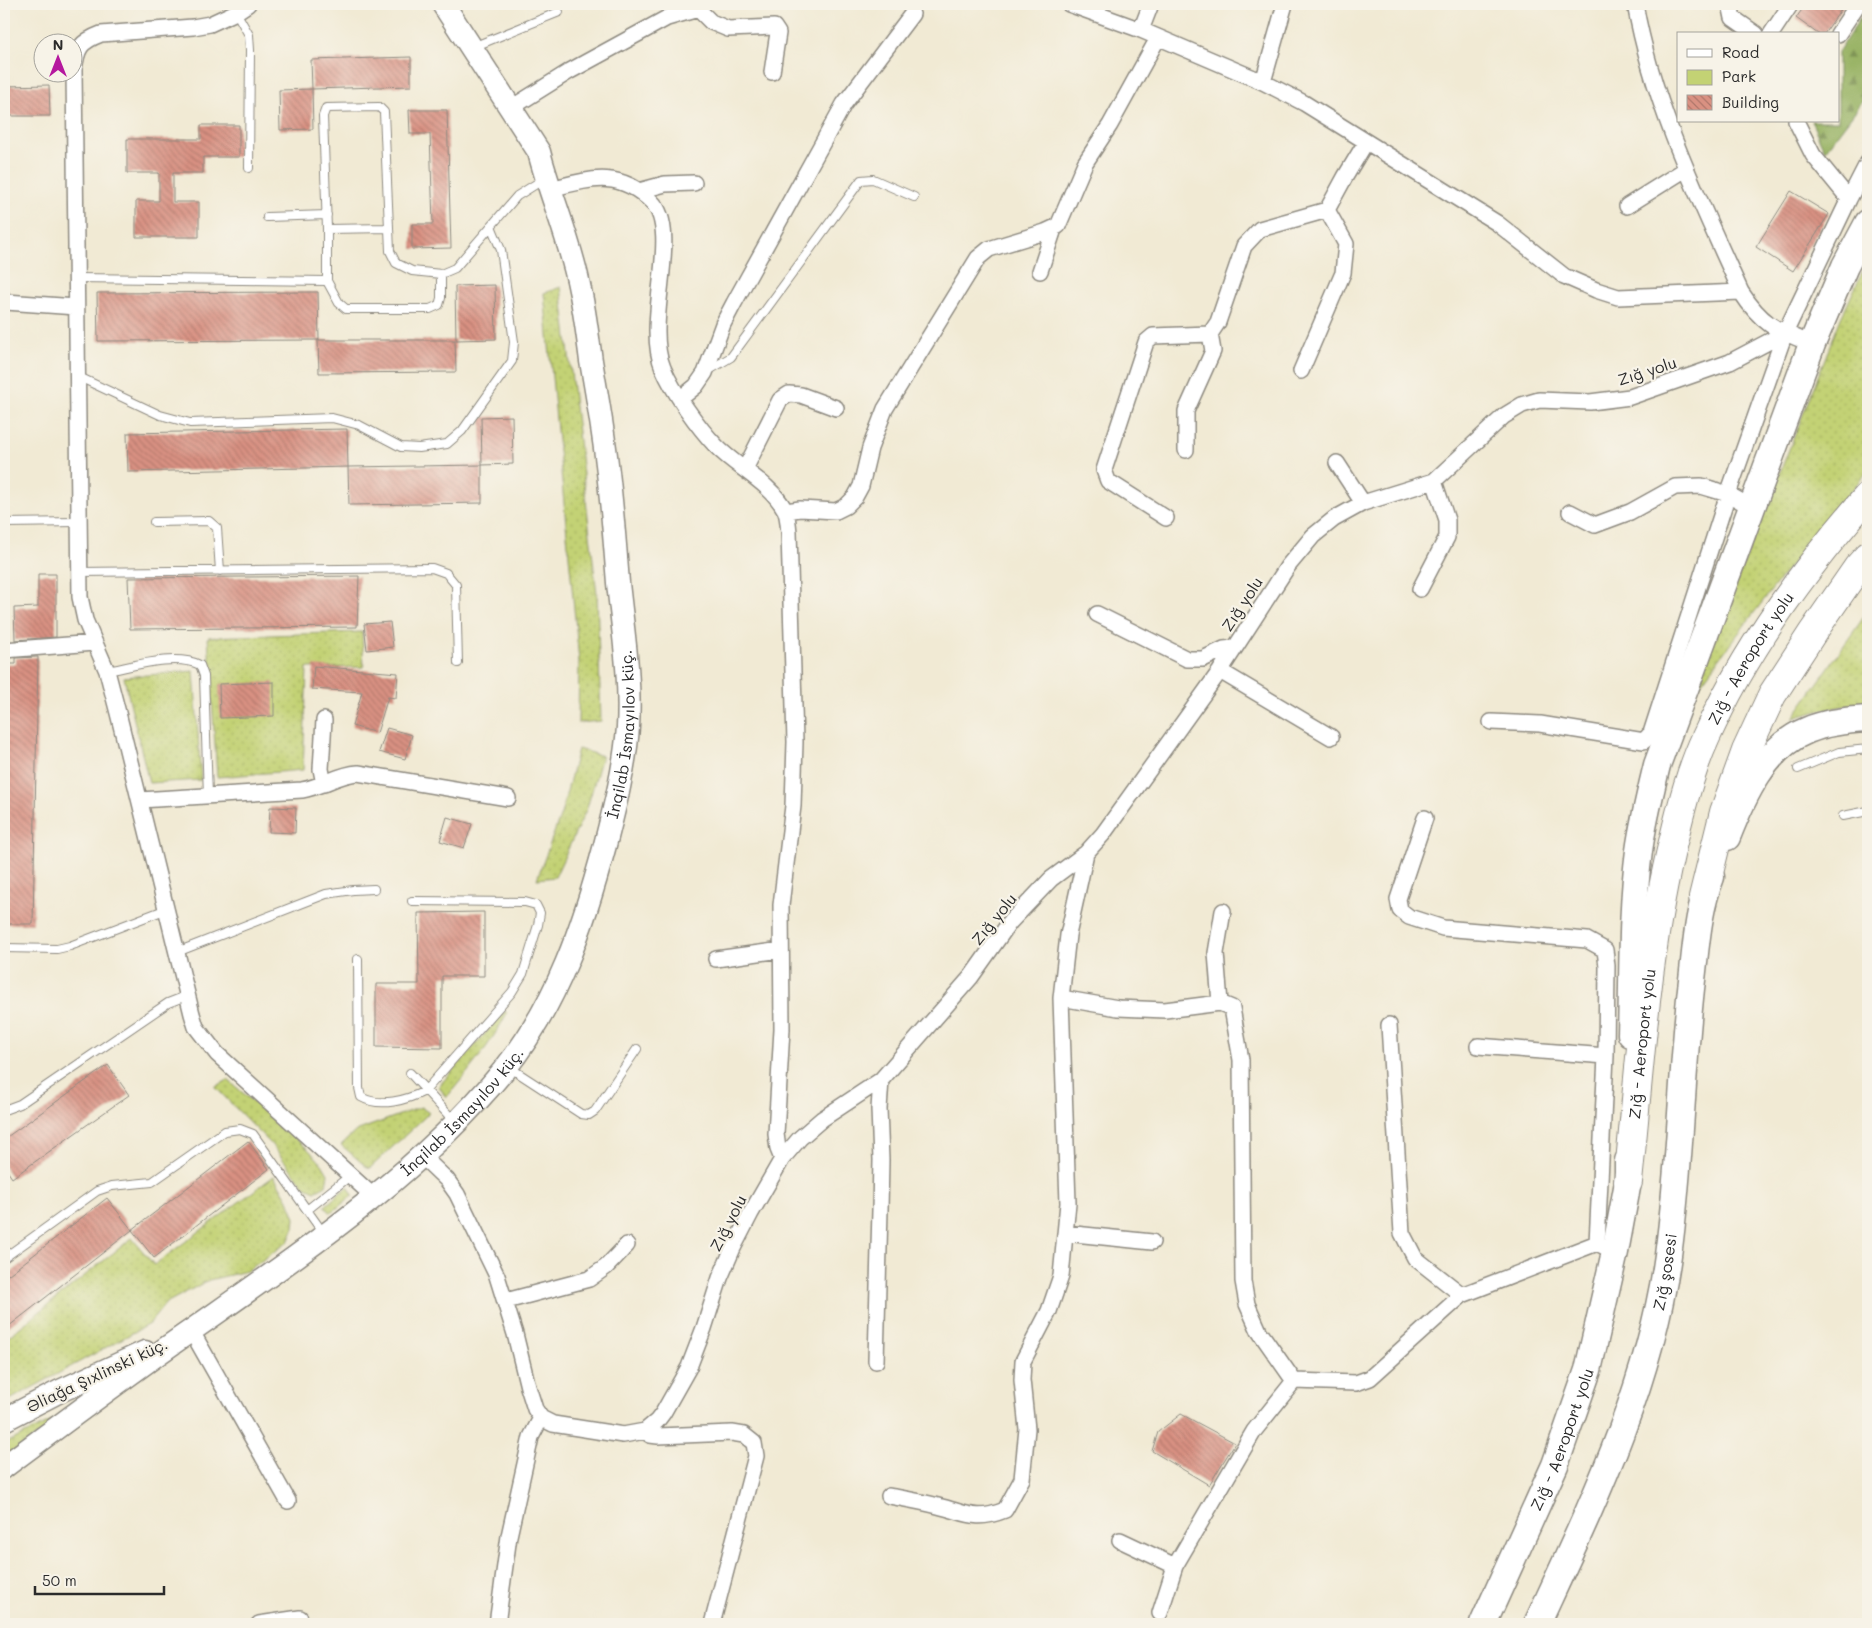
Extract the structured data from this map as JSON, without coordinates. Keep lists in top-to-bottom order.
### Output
{
  "streets": {
    "highway": ["Zığ - Aeroport yolu", "Zığ şosesi"],
    "main road": ["İnqilab İsmayılov küç.", "Əliağa Şıxlinski küç."],
    "street": ["Zığ yolu"]
  },
  "crossings": [
    ["İnqilab İsmayılov küç.", "Əliağa Şıxlinski küç."]
  ],
  "legend": ["Road", "Park", "Building"],
  "scale_bar": "50 m",
  "north": "top"
}
